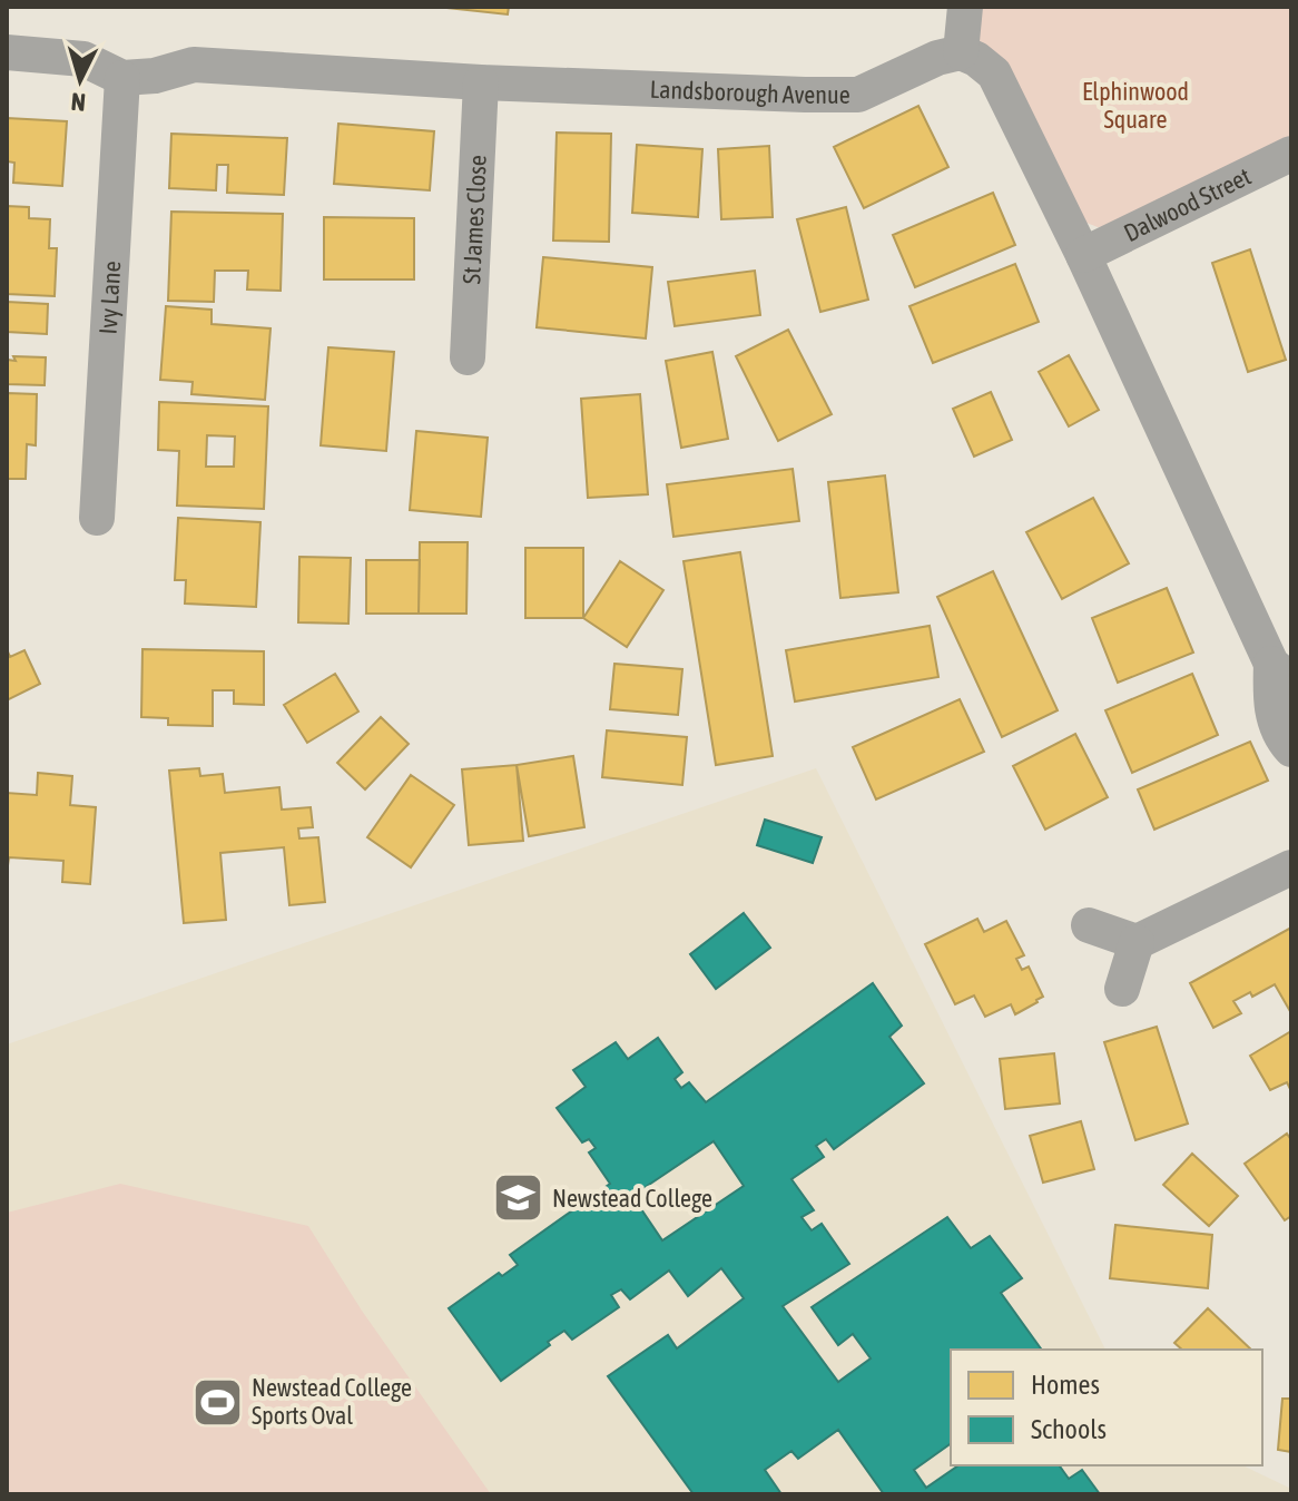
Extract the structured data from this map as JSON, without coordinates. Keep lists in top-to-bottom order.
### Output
{
  "streets": {
    "street": [
      "Landsborough Avenue",
      "Dalwood Street",
      "St James Close",
      "Ivy Lane"
    ]
  },
  "crossings": [
    ["Landsborough Avenue", "St James Close"],
    ["Landsborough Avenue", "Ivy Lane"]
  ],
  "parks": ["Elphinwood Square"],
  "places": {
    "school or university": ["Newstead College"],
    "sports": ["Newstead College Sports Oval"]
  },
  "legend": ["Homes", "Schools"],
  "north": "bottom"
}
